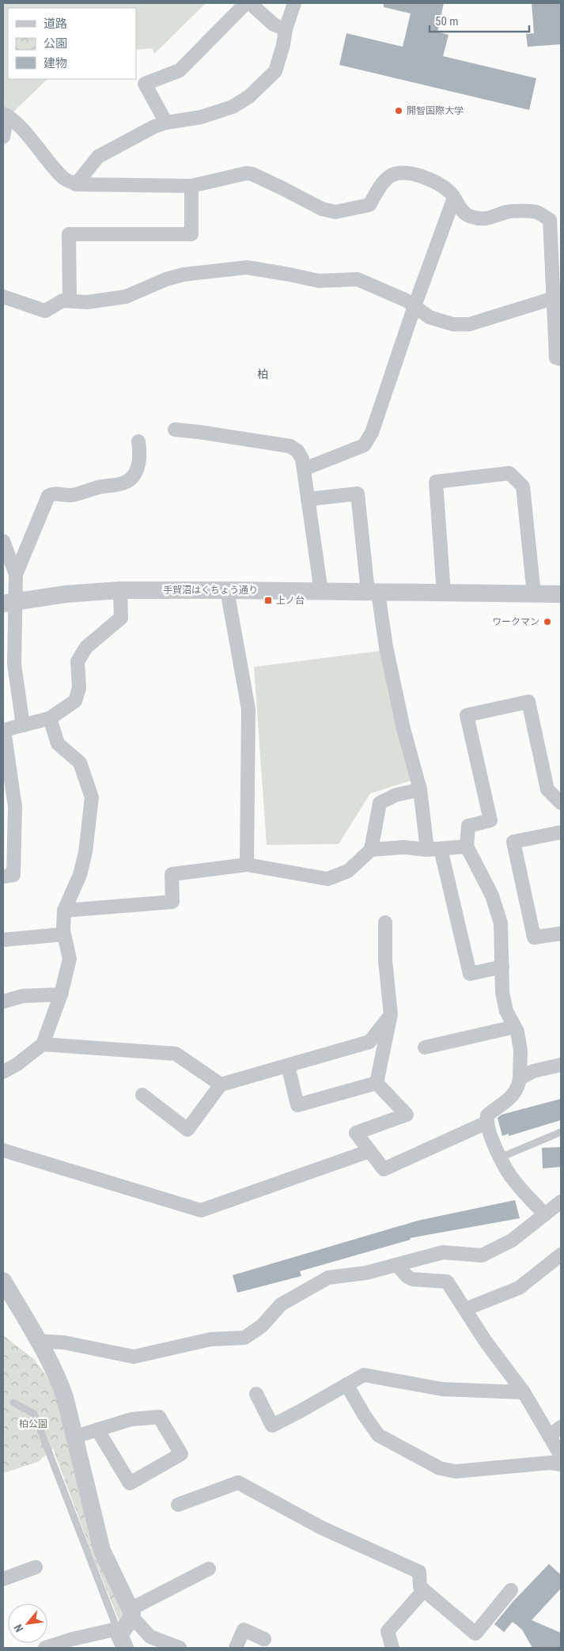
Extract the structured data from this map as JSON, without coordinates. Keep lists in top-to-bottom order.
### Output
{
  "streets": {
    "street": ["手賀沼はくちょう通り"]
  },
  "districts": ["柏"],
  "parks": ["柏公園"],
  "places": {
    "other": ["開智国際大学", "ワークマン"],
    "transit": ["上ノ台"]
  },
  "legend": ["道路", "公園", "建物"],
  "scale_bar": "50 m",
  "north": "bottom left"
}
